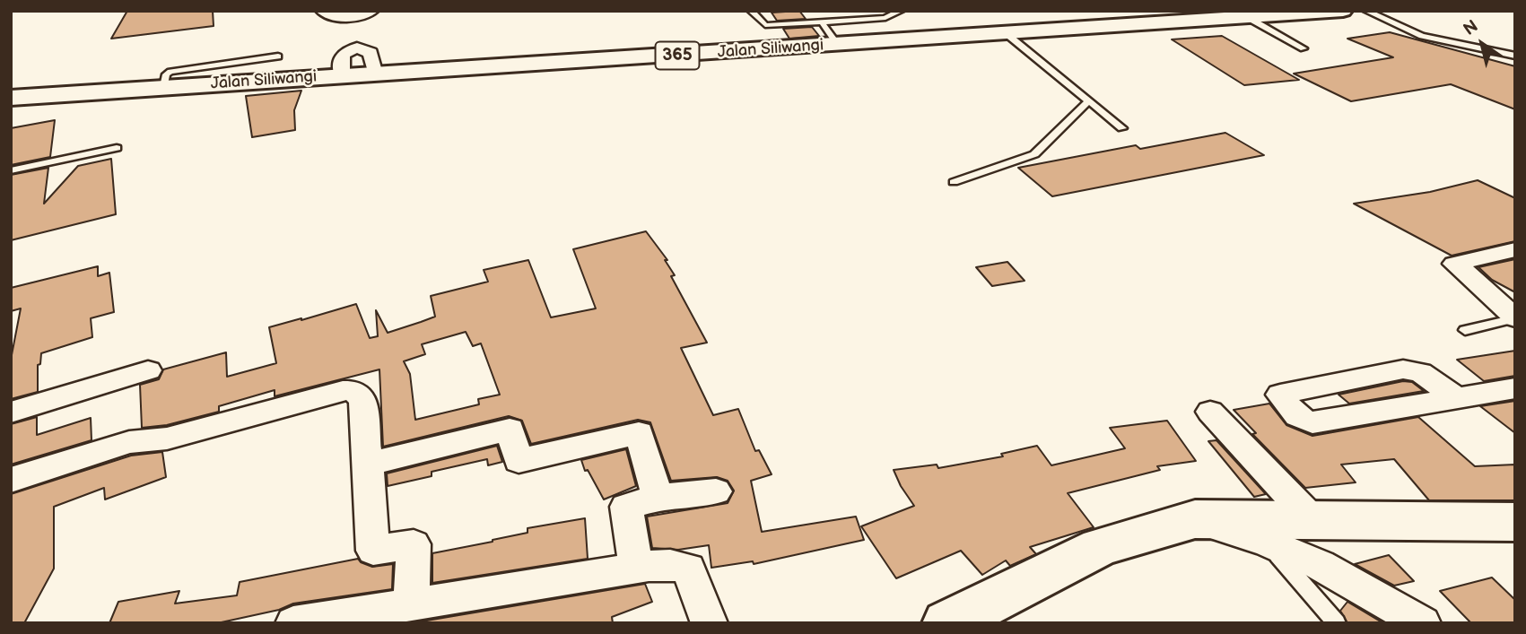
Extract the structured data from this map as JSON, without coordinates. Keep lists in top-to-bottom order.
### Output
{
  "streets": {
    "main road": ["Jalan Siliwangi", "365"]
  },
  "north": "top left"
}
